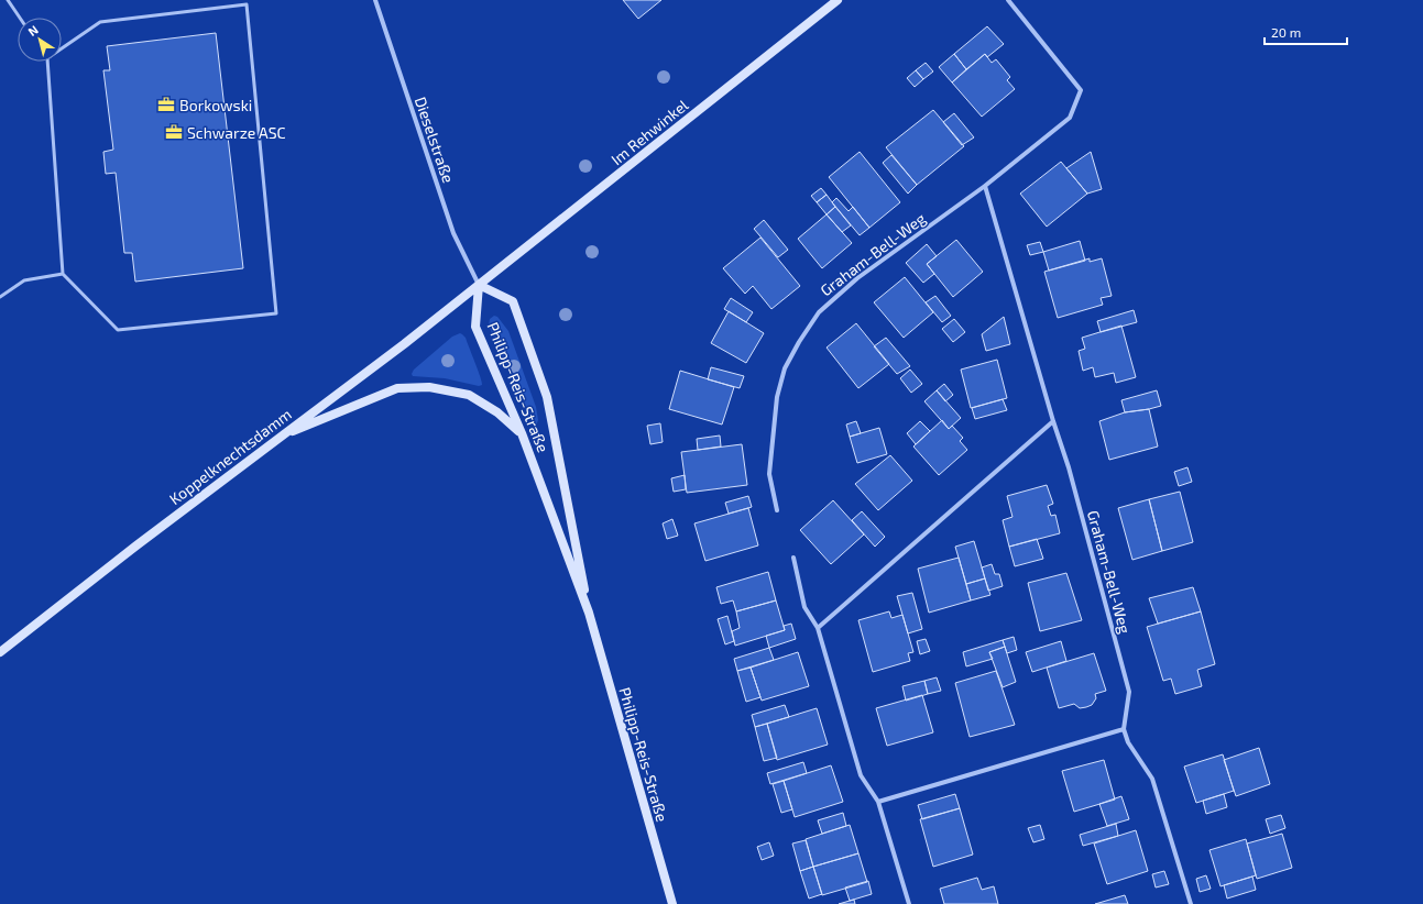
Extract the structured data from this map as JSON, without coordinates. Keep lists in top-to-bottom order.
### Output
{
  "streets": {
    "street": [
      "Im Rehwinkel",
      "Dieselstraße",
      "Graham-Bell-Weg",
      "Philipp-Reis-Straße",
      "Koppelknechtsdamm"
    ]
  },
  "crossings": [
    ["Im Rehwinkel", "Dieselstraße"],
    ["Im Rehwinkel", "Philipp-Reis-Straße"],
    ["Im Rehwinkel", "Koppelknechtsdamm"],
    ["Dieselstraße", "Philipp-Reis-Straße"],
    ["Dieselstraße", "Koppelknechtsdamm"],
    ["Philipp-Reis-Straße", "Koppelknechtsdamm"]
  ],
  "places": {
    "office": ["Borkowski", "Schwarze ASC"]
  },
  "scale_bar": "20 m",
  "north": "top left"
}
